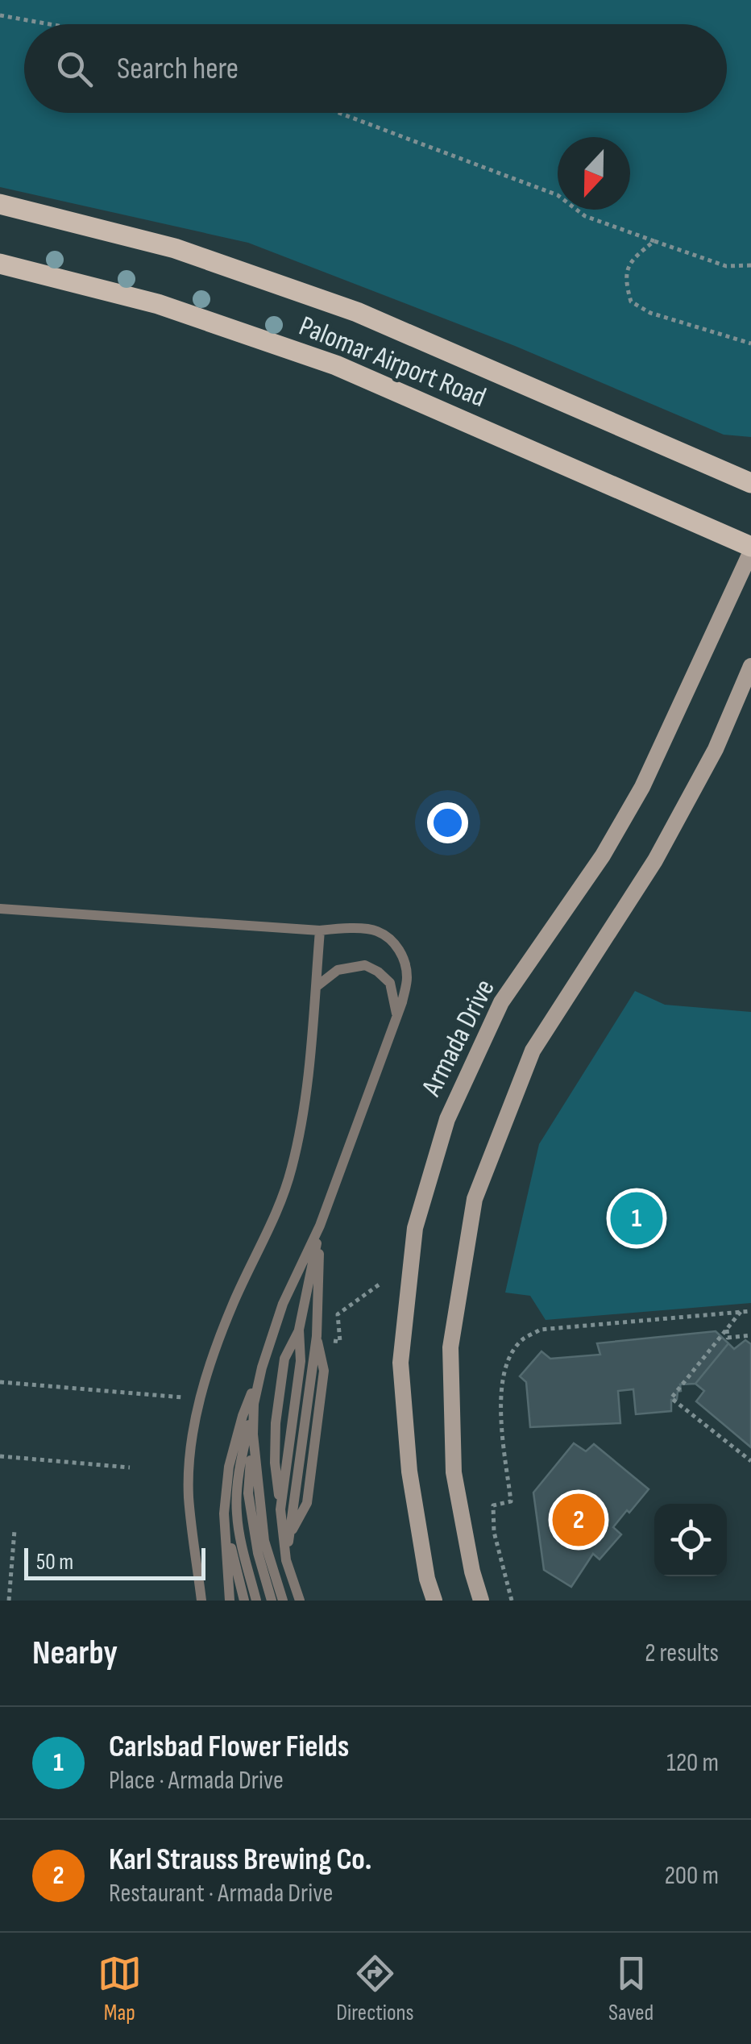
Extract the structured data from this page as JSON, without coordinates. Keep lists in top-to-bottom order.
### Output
{
  "streets": {
    "main road": ["Palomar Airport Road", "Armada Drive"]
  },
  "crossings": [
    ["Palomar Airport Road", "Armada Drive"]
  ],
  "scale_bar": "50 m",
  "north": "bottom",
  "page": {
    "search": "Search here",
    "pins": ["1", "2"],
    "scale": "50 m",
    "heading": ["Nearby", "2 results"],
    "list": [
      {
        "mark": "1",
        "name": "Carlsbad Flower Fields",
        "note": "Place · Armada Drive",
        "value": "120 m"
      },
      {
        "mark": "2",
        "name": "Karl Strauss Brewing Co.",
        "note": "Restaurant · Armada Drive",
        "value": "200 m"
      }
    ],
    "nav": ["Map", "Directions", "Saved"]
  }
}
